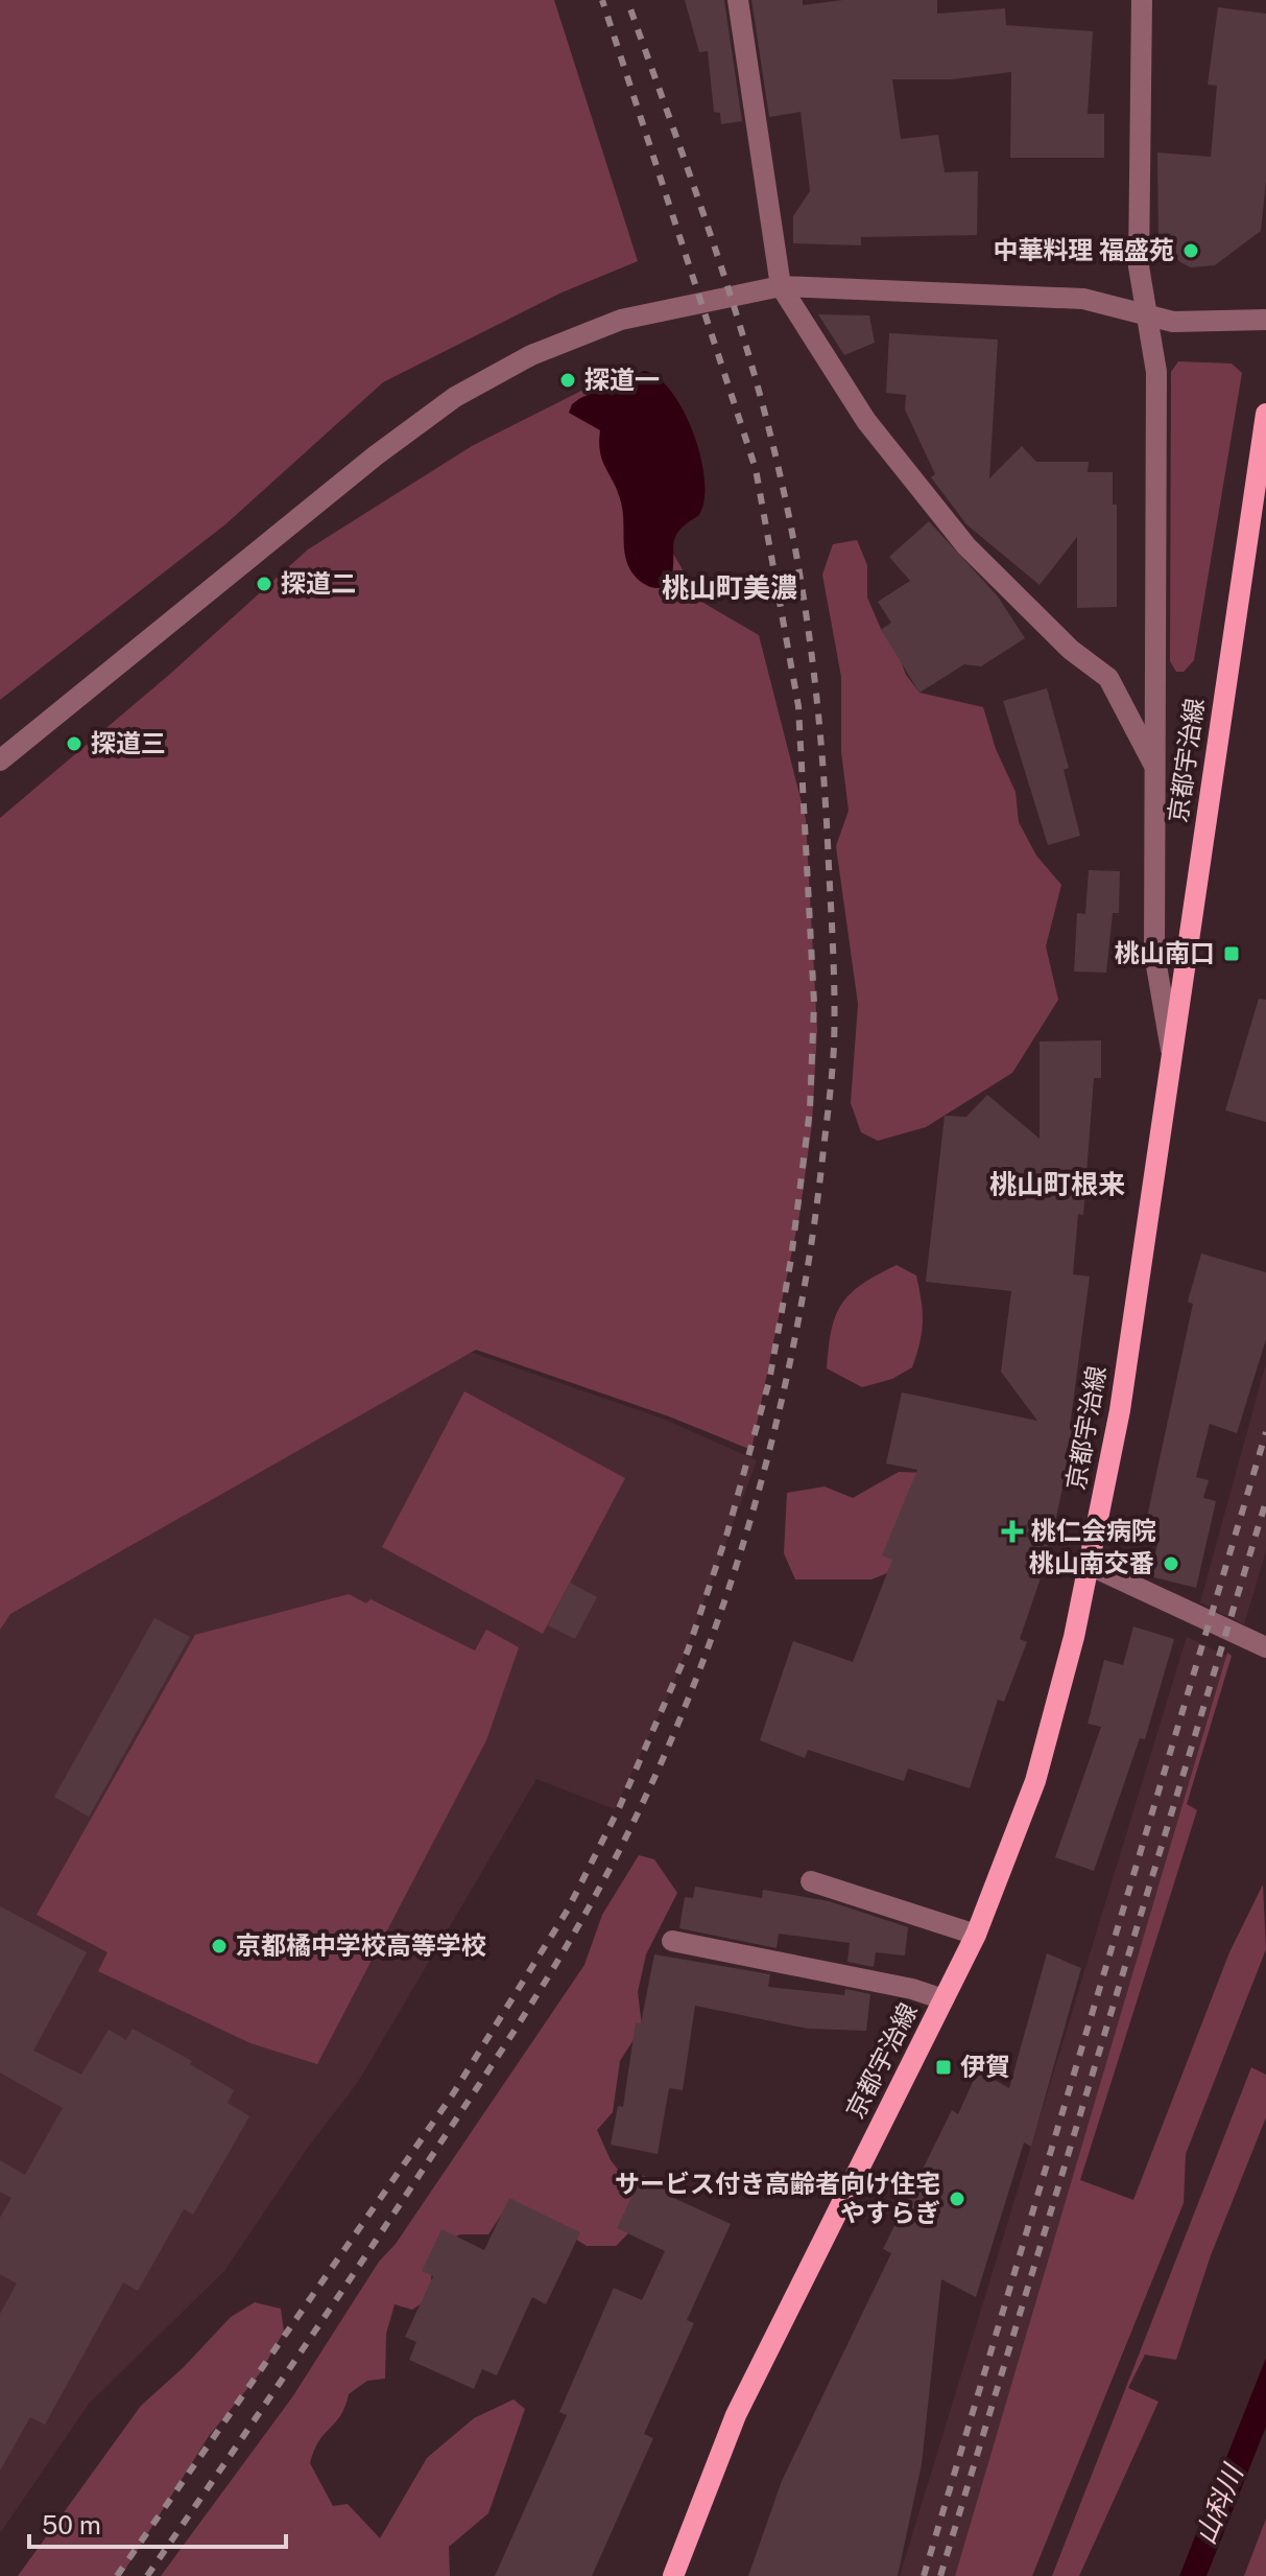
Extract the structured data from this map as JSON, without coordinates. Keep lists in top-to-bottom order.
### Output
{
  "streets": {
    "main road": ["京都宇治線"]
  },
  "districts": ["桃山町美濃", "桃山町根来"],
  "water": ["山科川"],
  "places": {
    "other": [
      "中華料理 福盛苑",
      "探道一",
      "探道二",
      "探道三",
      "桃山南交番",
      "京都橘中学校高等学校",
      "サービス付き高齢者向け住宅 やすらぎ"
    ],
    "transit": ["桃山南口", "伊賀"],
    "health": ["桃仁会病院"]
  },
  "scale_bar": "50 m"
}
